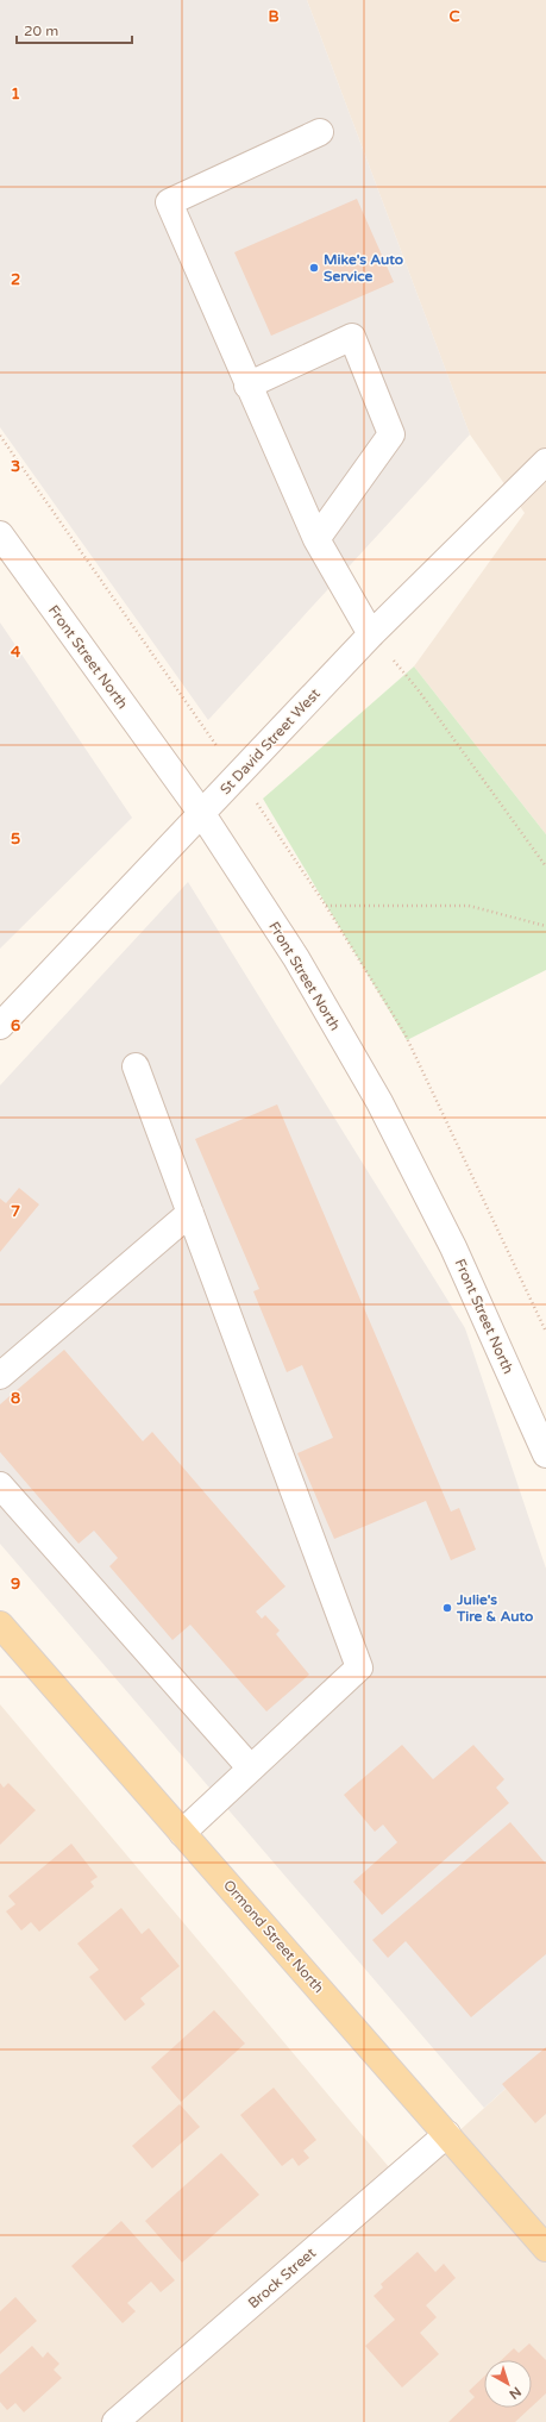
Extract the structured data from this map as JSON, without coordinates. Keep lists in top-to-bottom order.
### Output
{
  "streets": {
    "main road": ["Ormond Street North"],
    "street": ["Front Street North", "St David Street West", "Brock Street"]
  },
  "crossings": [
    ["Front Street North", "St David Street West"],
    ["Ormond Street North", "Brock Street"]
  ],
  "places": ["Mike's Auto Service", "Julie's Tire & Auto"],
  "scale_bar": "20 m",
  "north": "bottom right",
  "grid": {
    "columns": ["B", "C"],
    "rows": [
      "1",
      "2",
      "3",
      "4",
      "5",
      "6",
      "7",
      "8",
      "9"
    ]
  }
}
